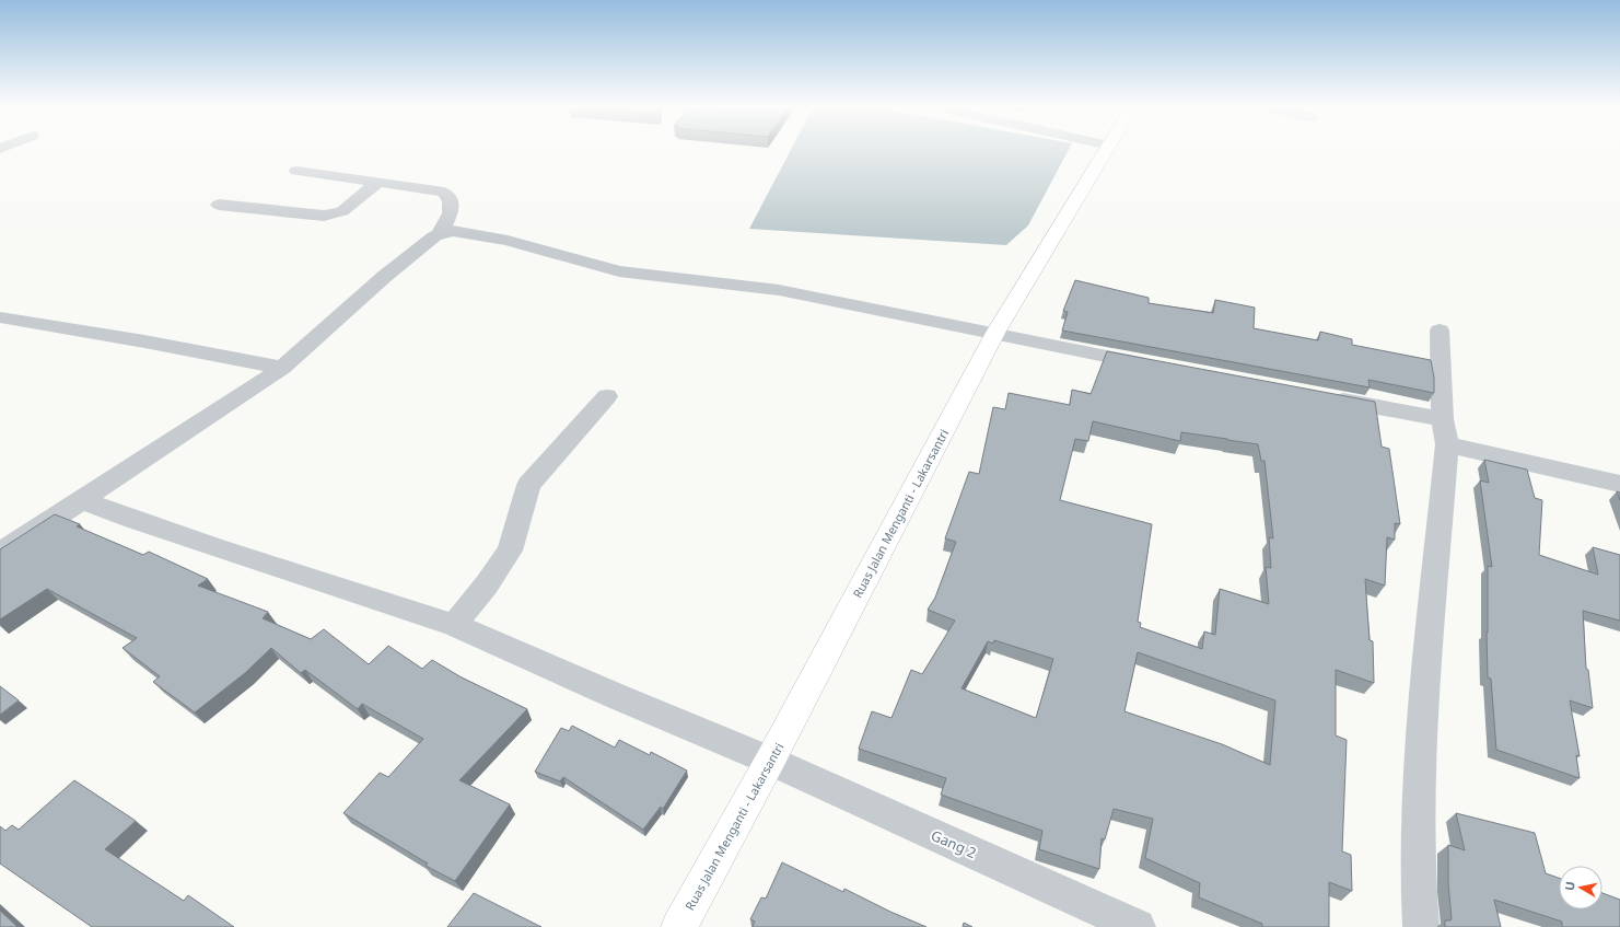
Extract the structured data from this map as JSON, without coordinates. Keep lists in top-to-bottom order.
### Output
{
  "streets": {
    "main road": ["Ruas Jalan Menganti - Lakarsantri"],
    "street": ["Gang 2"]
  },
  "crossings": [
    ["Ruas Jalan Menganti - Lakarsantri", "Gang 2"]
  ],
  "north": "left"
}
